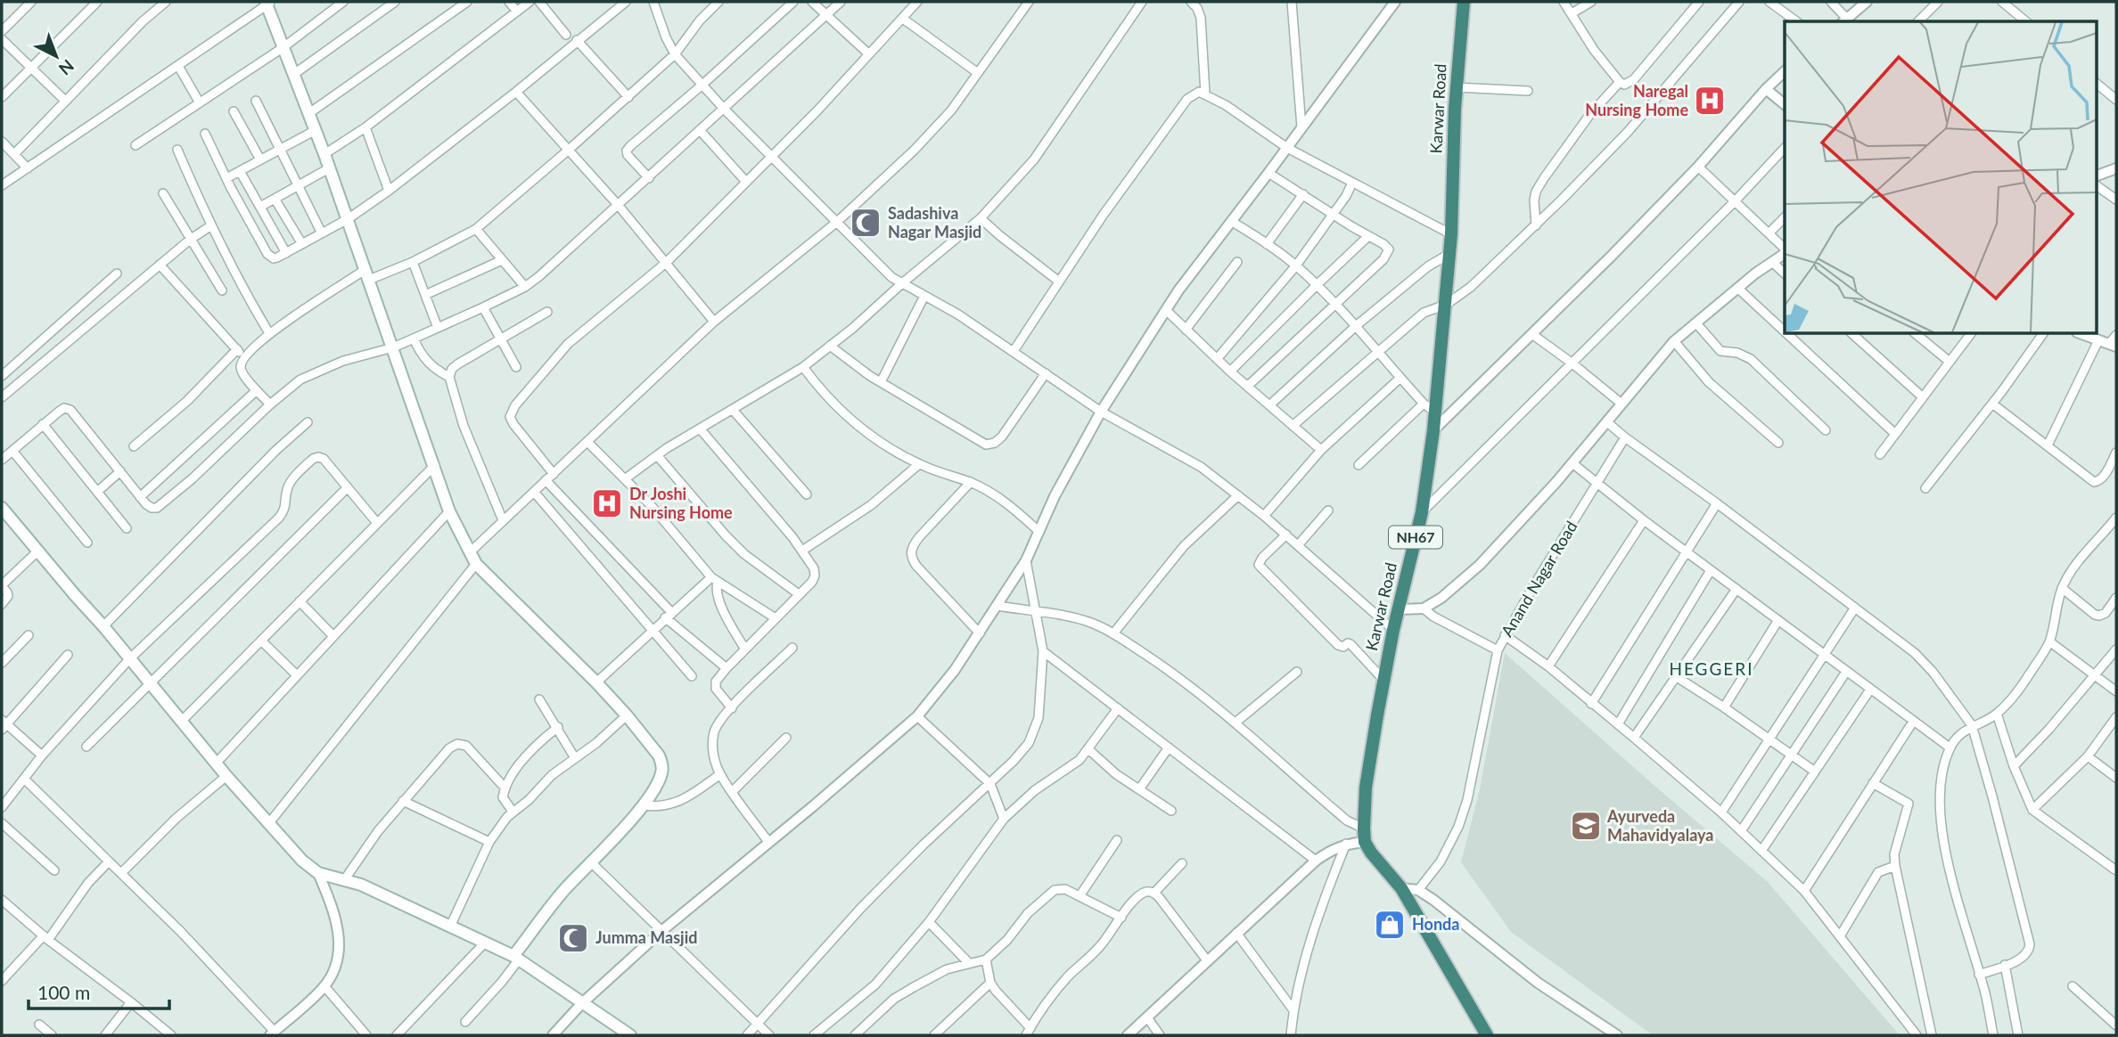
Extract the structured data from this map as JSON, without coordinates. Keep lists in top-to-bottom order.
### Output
{
  "streets": {
    "highway": ["Karwar Road", "NH67"],
    "street": ["Anand Nagar Road"]
  },
  "districts": ["HEGGERI"],
  "places": {
    "hospital": ["Naregal Nursing Home", "Dr Joshi Nursing Home"],
    "mosque": ["Sadashiva Nagar Masjid", "Jumma Masjid"],
    "school or university": ["Ayurveda Mahavidyalaya"],
    "shop": ["Honda"]
  },
  "scale_bar": "100 m",
  "north": "bottom right"
}
